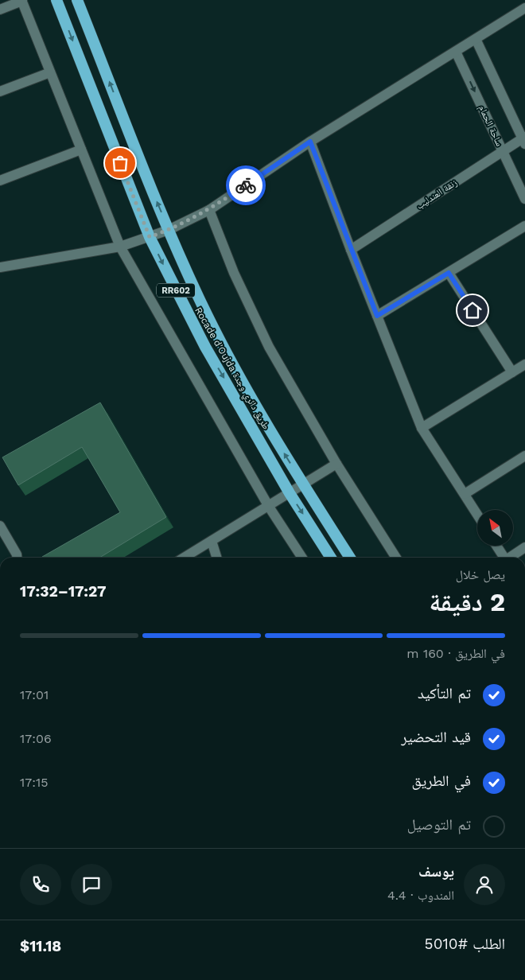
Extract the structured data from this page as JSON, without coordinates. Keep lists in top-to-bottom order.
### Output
{
  "streets": {
    "highway": ["RR602", "Rocade d'Oujda طريق دائري وجدة"],
    "street": ["ساحة الحمام", "زنقة العندليب"]
  },
  "crossings": [
    ["ساحة الحمام", "زنقة العندليب"]
  ],
  "north": "top left",
  "page": {
    "heading": ["2 دقيقة", "يصل خلال", "17:27–17:32"],
    "panel": [
      "يوسف",
      "المندوب · 4.4",
      "الطلب #5010",
      "$11.18"
    ],
    "bar": "في الطريق · 160 m",
    "list": [
      ["تم التأكيد", "17:01"],
      ["قيد التحضير", "17:06"],
      ["في الطريق", "17:15"],
      "تم التوصيل"
    ]
  }
}
